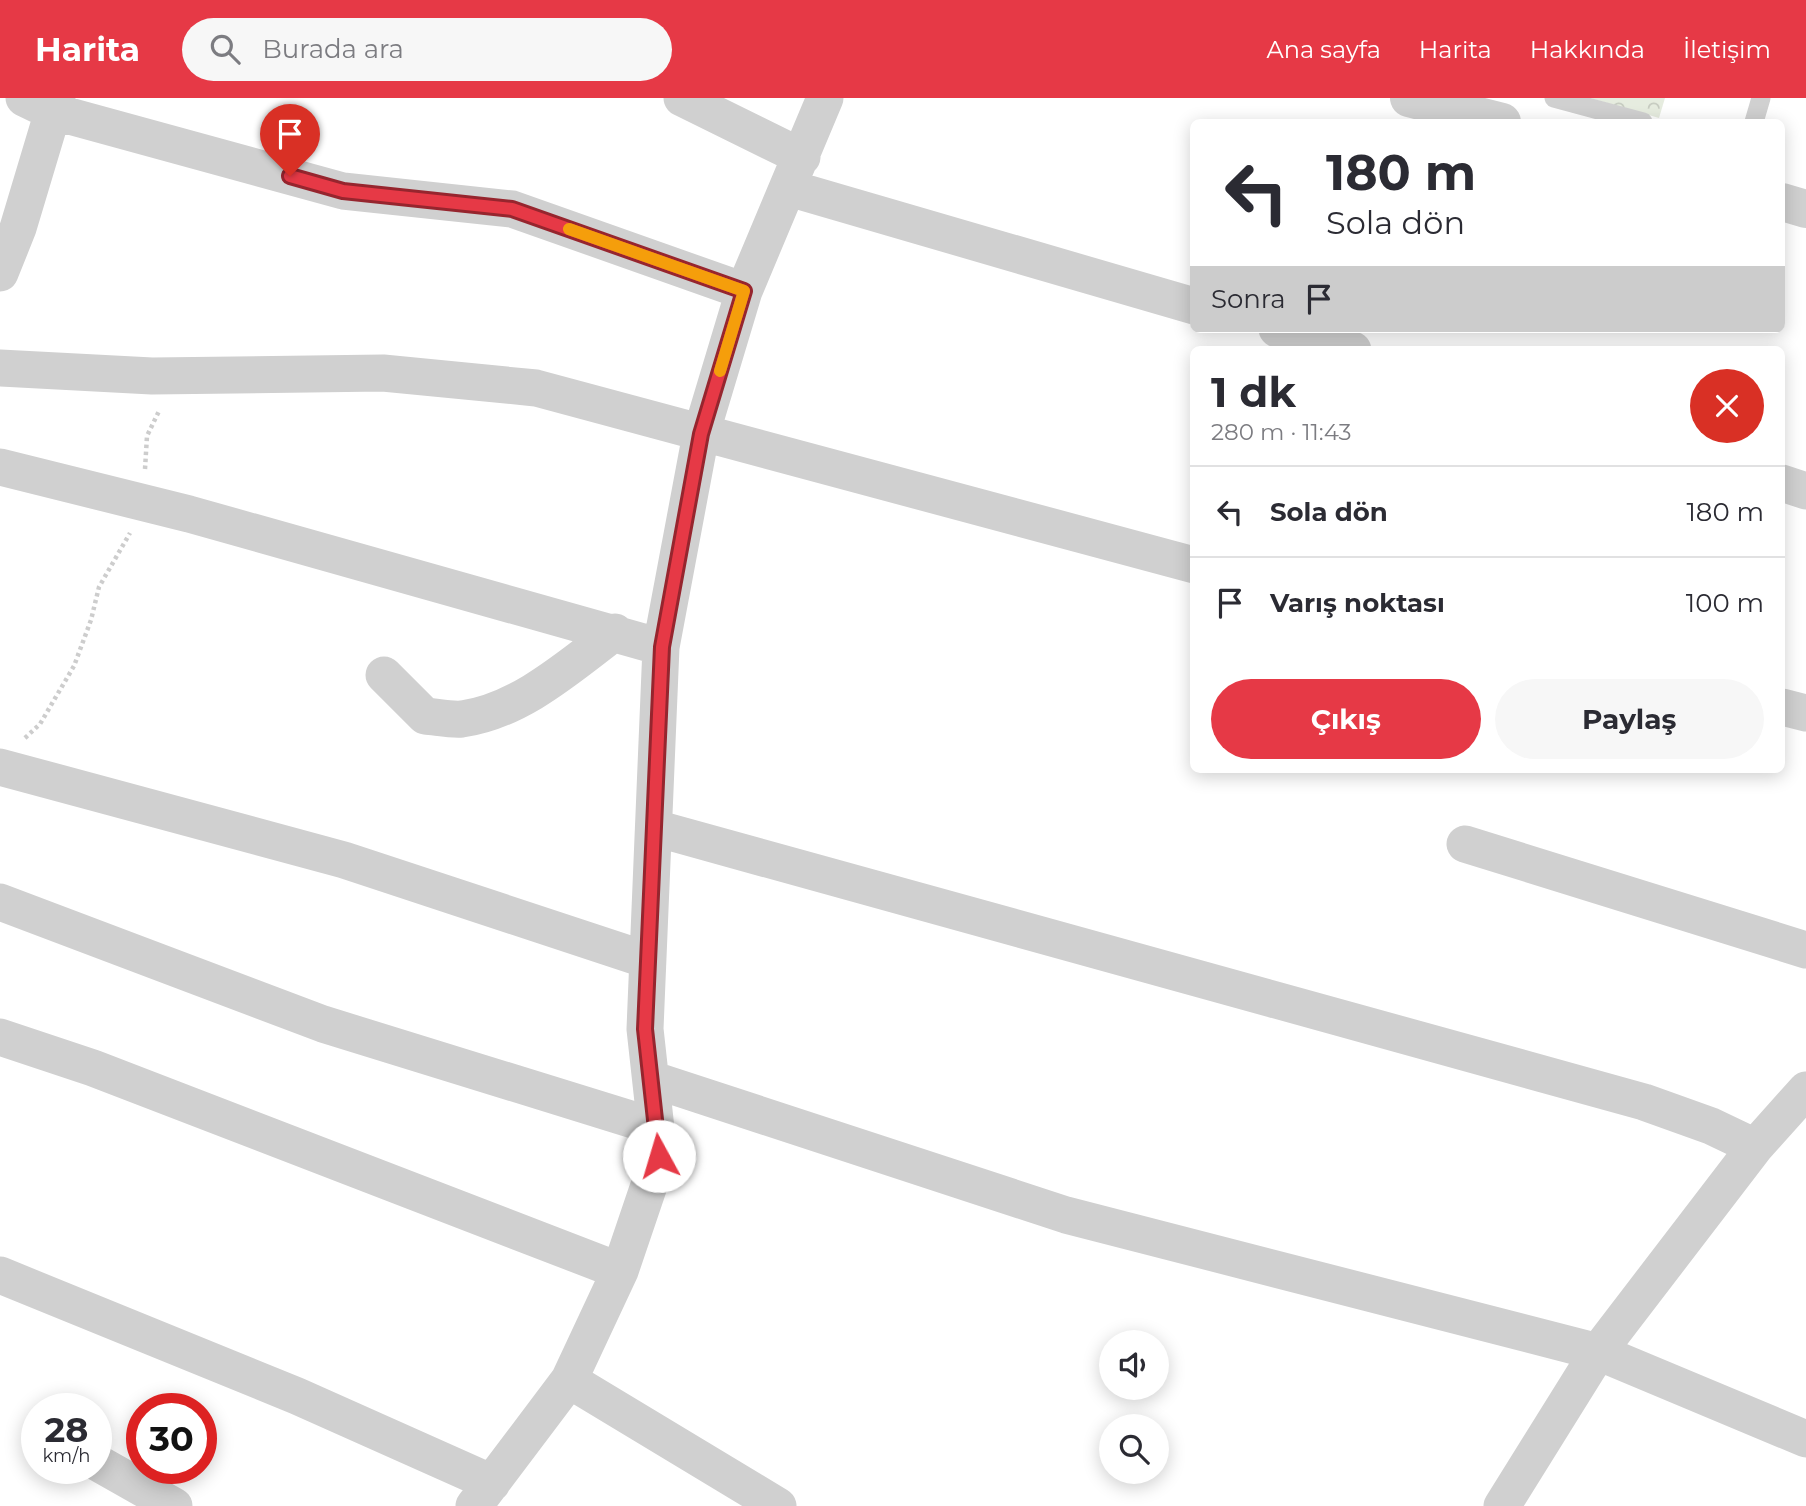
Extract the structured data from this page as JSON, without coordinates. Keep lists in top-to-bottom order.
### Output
{
  "page": {
    "header": "Harita",
    "search": "Burada ara",
    "nav": [
      "Ana sayfa",
      "Harita",
      "Hakkında",
      "İletişim"
    ],
    "turn": ["180 m", "Sola dön"],
    "then": "Sonra",
    "heading": ["1 dk", "280 m · 11:43"],
    "list": [
      {
        "name": "Sola dön",
        "value": "180 m"
      },
      {
        "name": "Varış noktası",
        "value": "100 m"
      }
    ],
    "buttons": ["Çıkış", "Paylaş"],
    "speed": "28 km/h",
    "limit": "30"
  }
}
